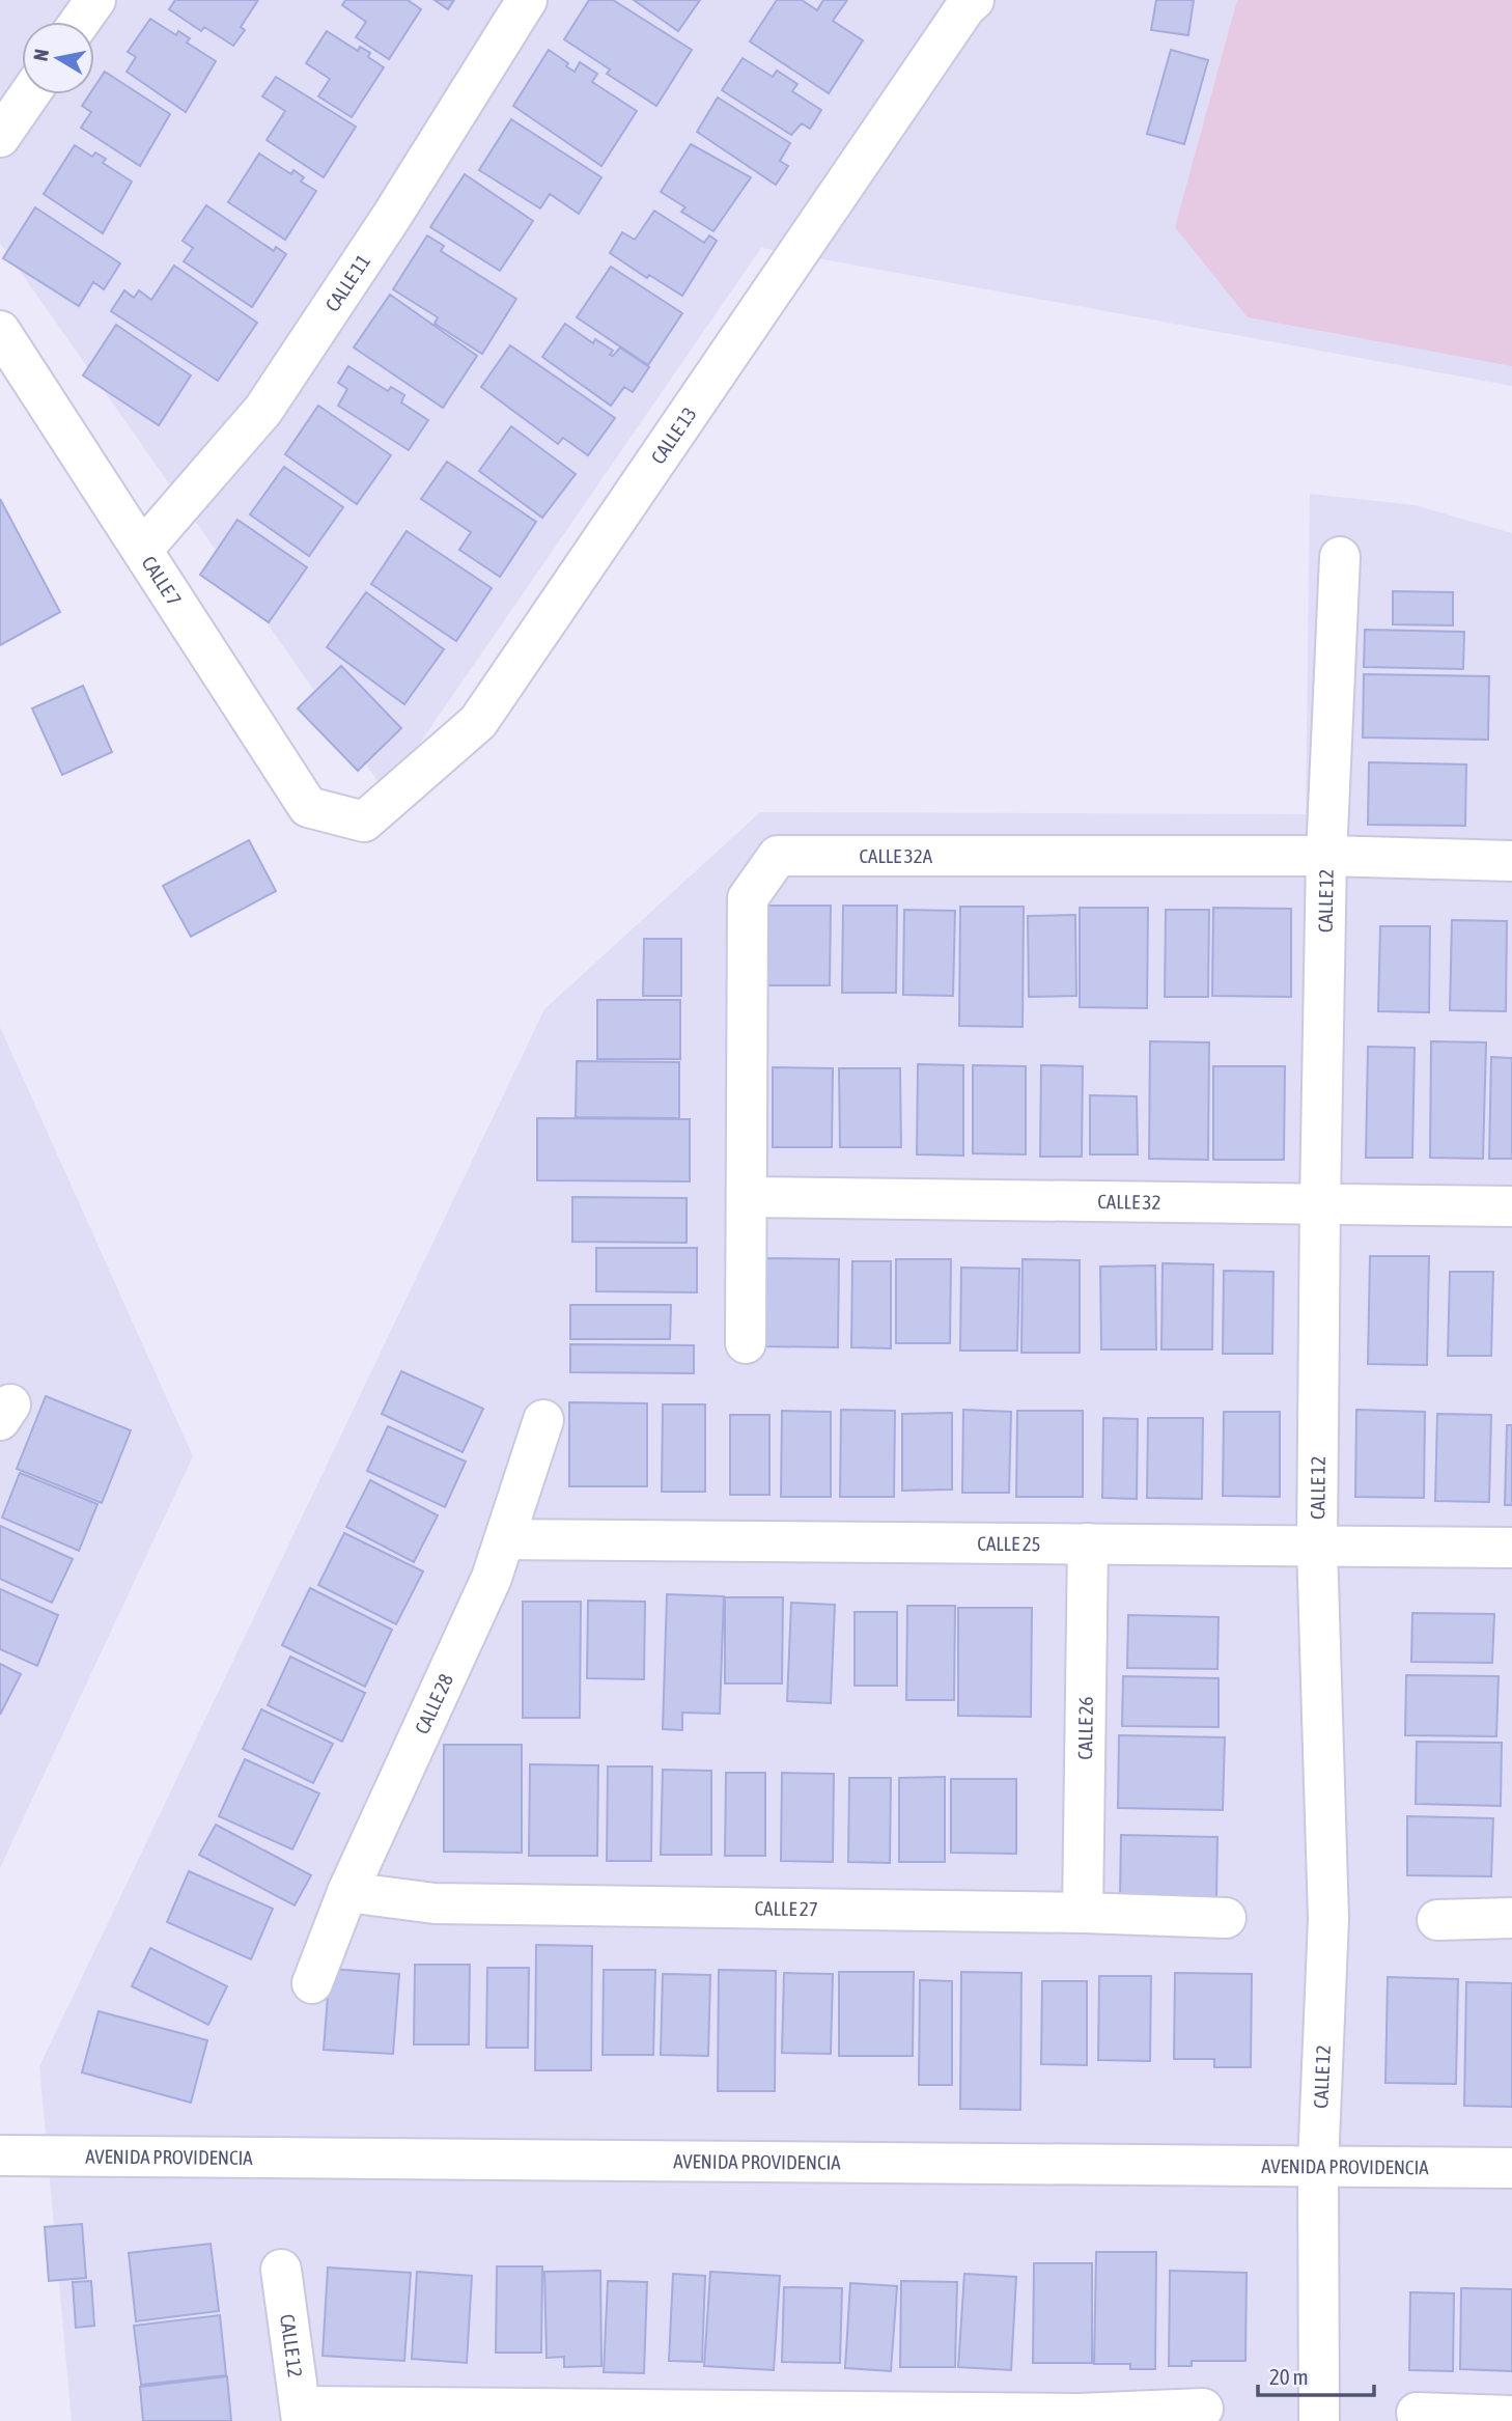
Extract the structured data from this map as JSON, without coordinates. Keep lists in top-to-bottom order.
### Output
{
  "streets": {
    "street": [
      "CALLE 11",
      "CALLE 13",
      "CALLE 7",
      "CALLE 32A",
      "CALLE 12",
      "CALLE 32",
      "CALLE 25",
      "CALLE 28",
      "CALLE 26",
      "CALLE 27",
      "AVENIDA PROVIDENCIA"
    ]
  },
  "crossings": [
    ["CALLE 11", "CALLE 7"],
    ["CALLE 13", "CALLE 7"],
    ["CALLE 32A", "CALLE 12"],
    ["CALLE 32A", "CALLE 32"],
    ["CALLE 12", "CALLE 32"],
    ["CALLE 12", "CALLE 25"],
    ["CALLE 12", "AVENIDA PROVIDENCIA"],
    ["CALLE 25", "CALLE 28"],
    ["CALLE 25", "CALLE 26"],
    ["CALLE 28", "CALLE 27"],
    ["CALLE 26", "CALLE 27"]
  ],
  "scale_bar": "20 m",
  "north": "left"
}
